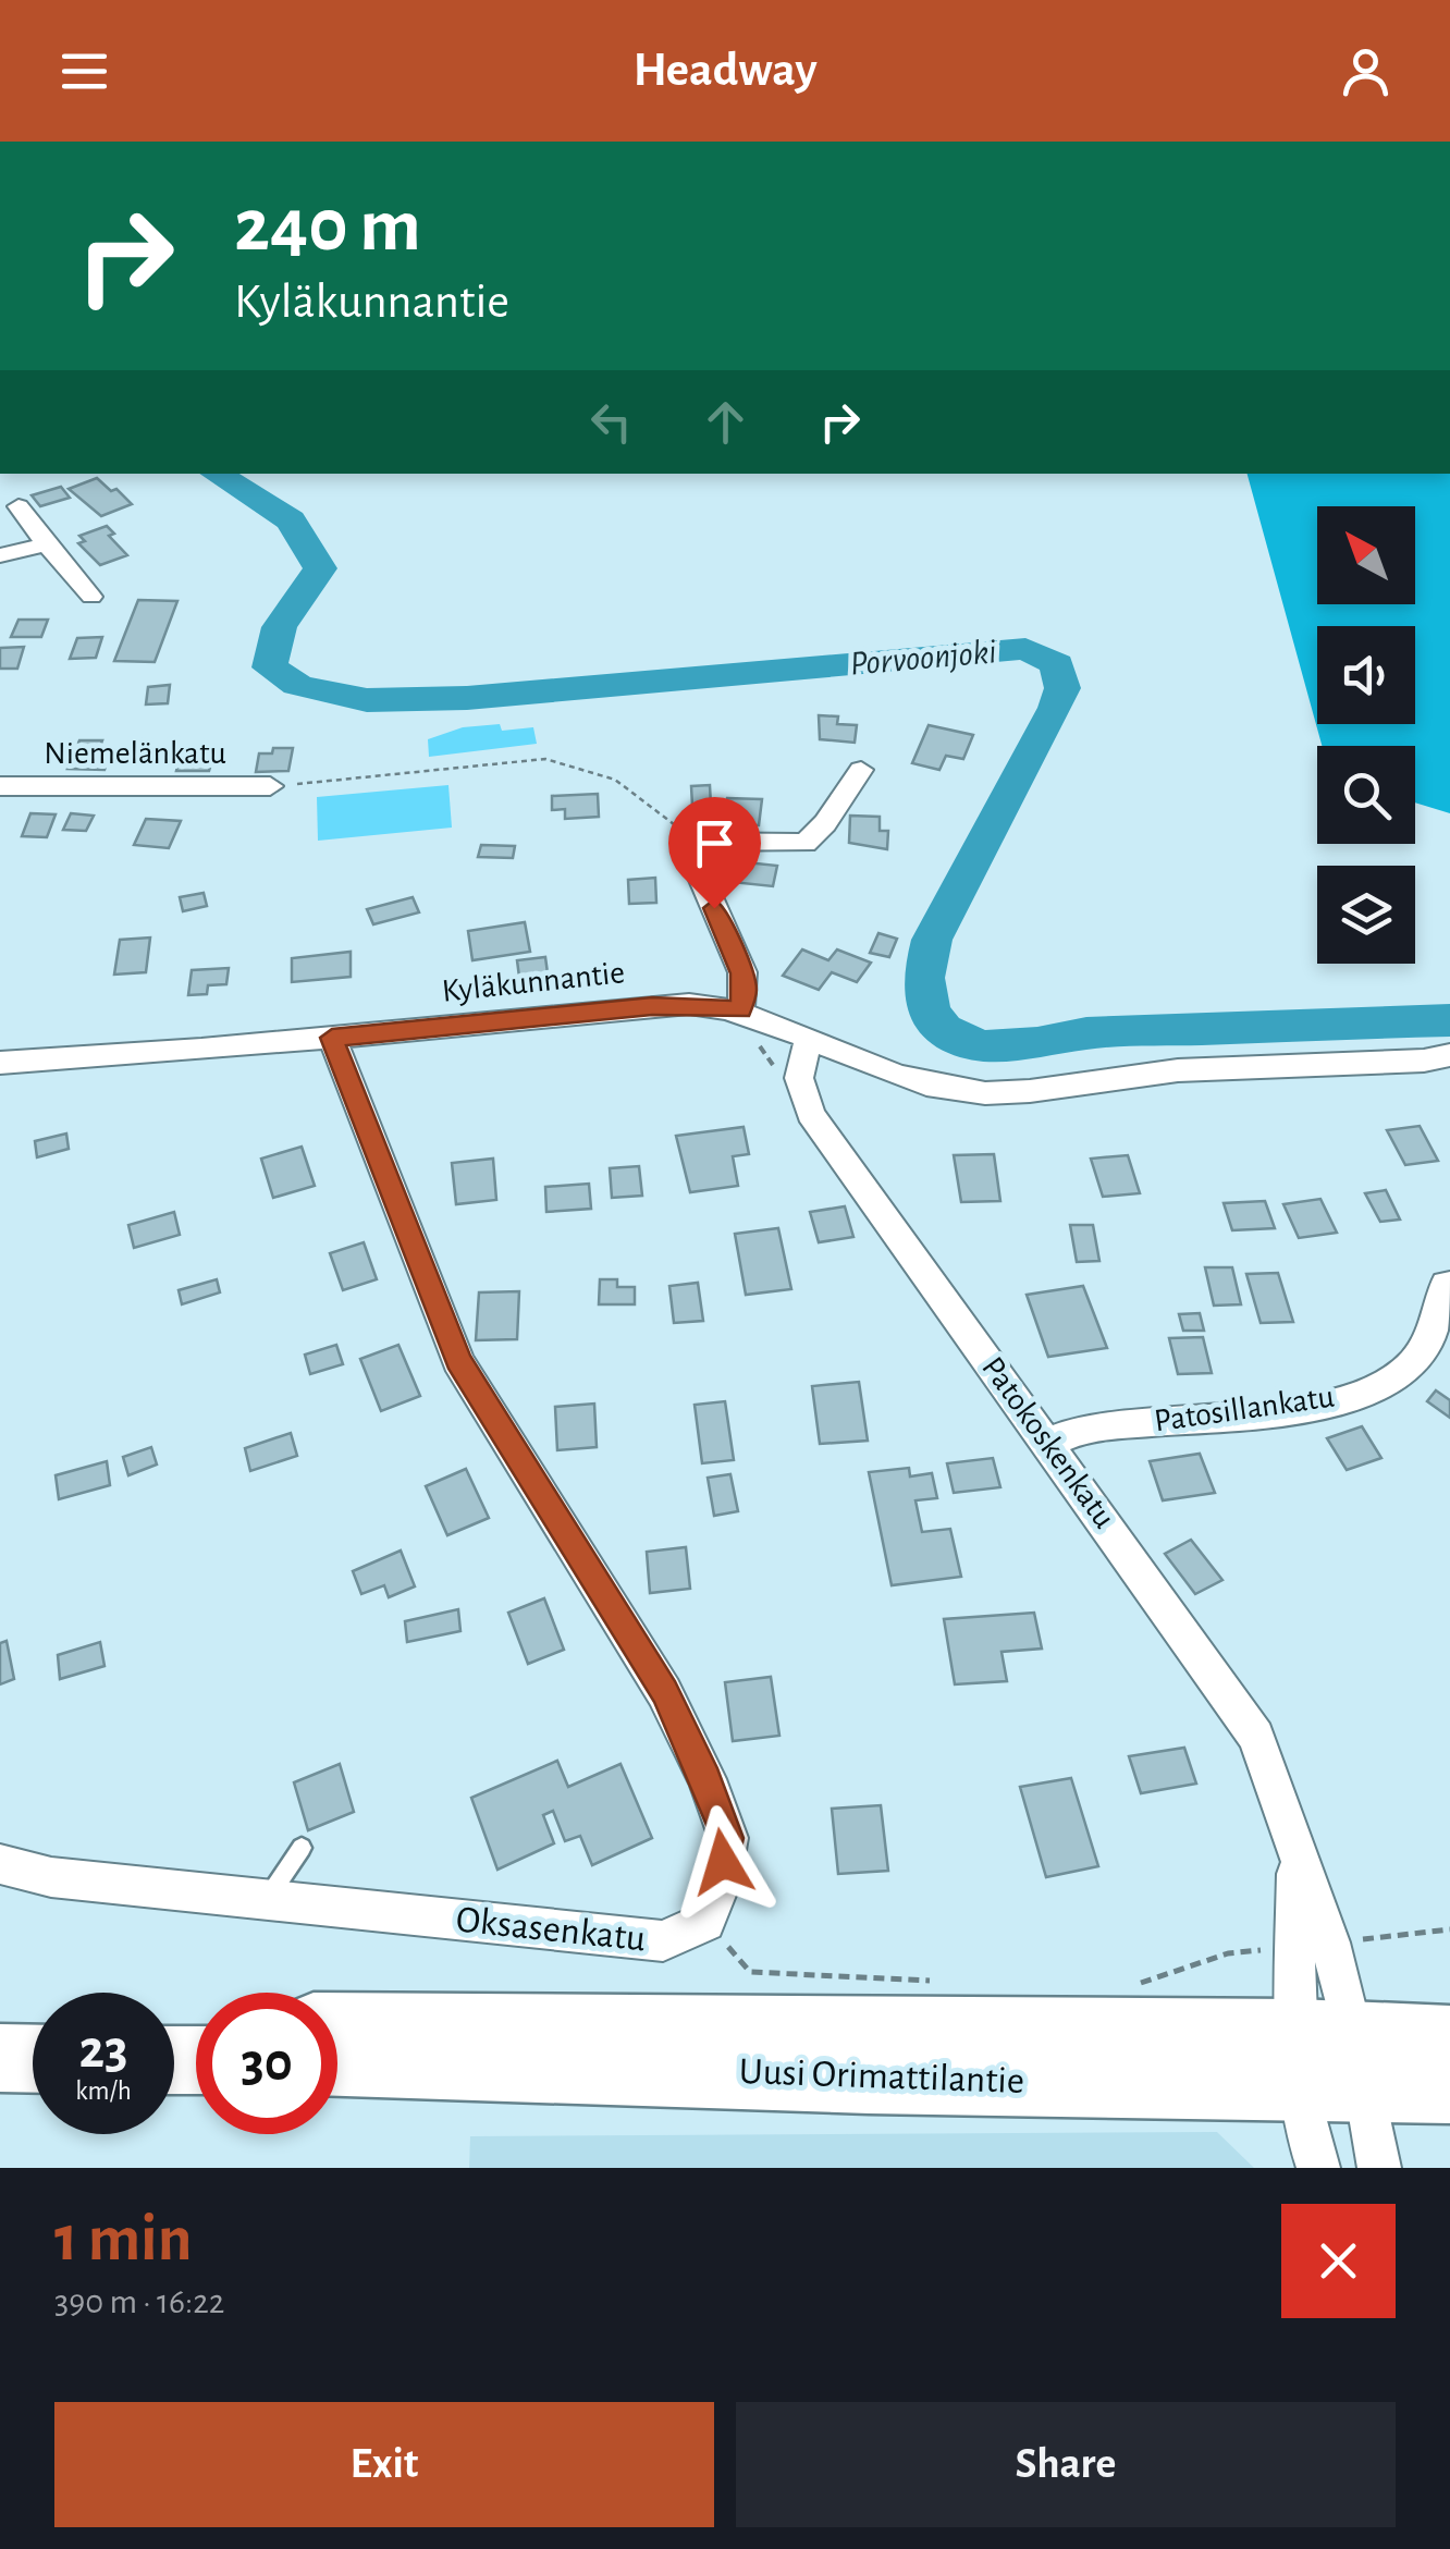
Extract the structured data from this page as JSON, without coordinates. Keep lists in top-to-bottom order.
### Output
{
  "streets": {
    "main road": ["Uusi Orimattilantie"],
    "street": [
      "Niemelänkatu",
      "Kyläkunnantie",
      "Patosillankatu",
      "Patokoskenkatu",
      "Oksasenkatu"
    ]
  },
  "crossings": [
    ["Kyläkunnantie", "Patokoskenkatu"],
    ["Patosillankatu", "Patokoskenkatu"],
    ["Patokoskenkatu", "Uusi Orimattilantie"]
  ],
  "water": ["Porvoonjoki"],
  "north": "top left",
  "page": {
    "header": "Headway",
    "turn": ["240 m", "Kyläkunnantie"],
    "speed": "23 km/h",
    "limit": "30",
    "heading": ["1 min", "390 m · 16:22"],
    "buttons": ["Exit", "Share"]
  }
}
